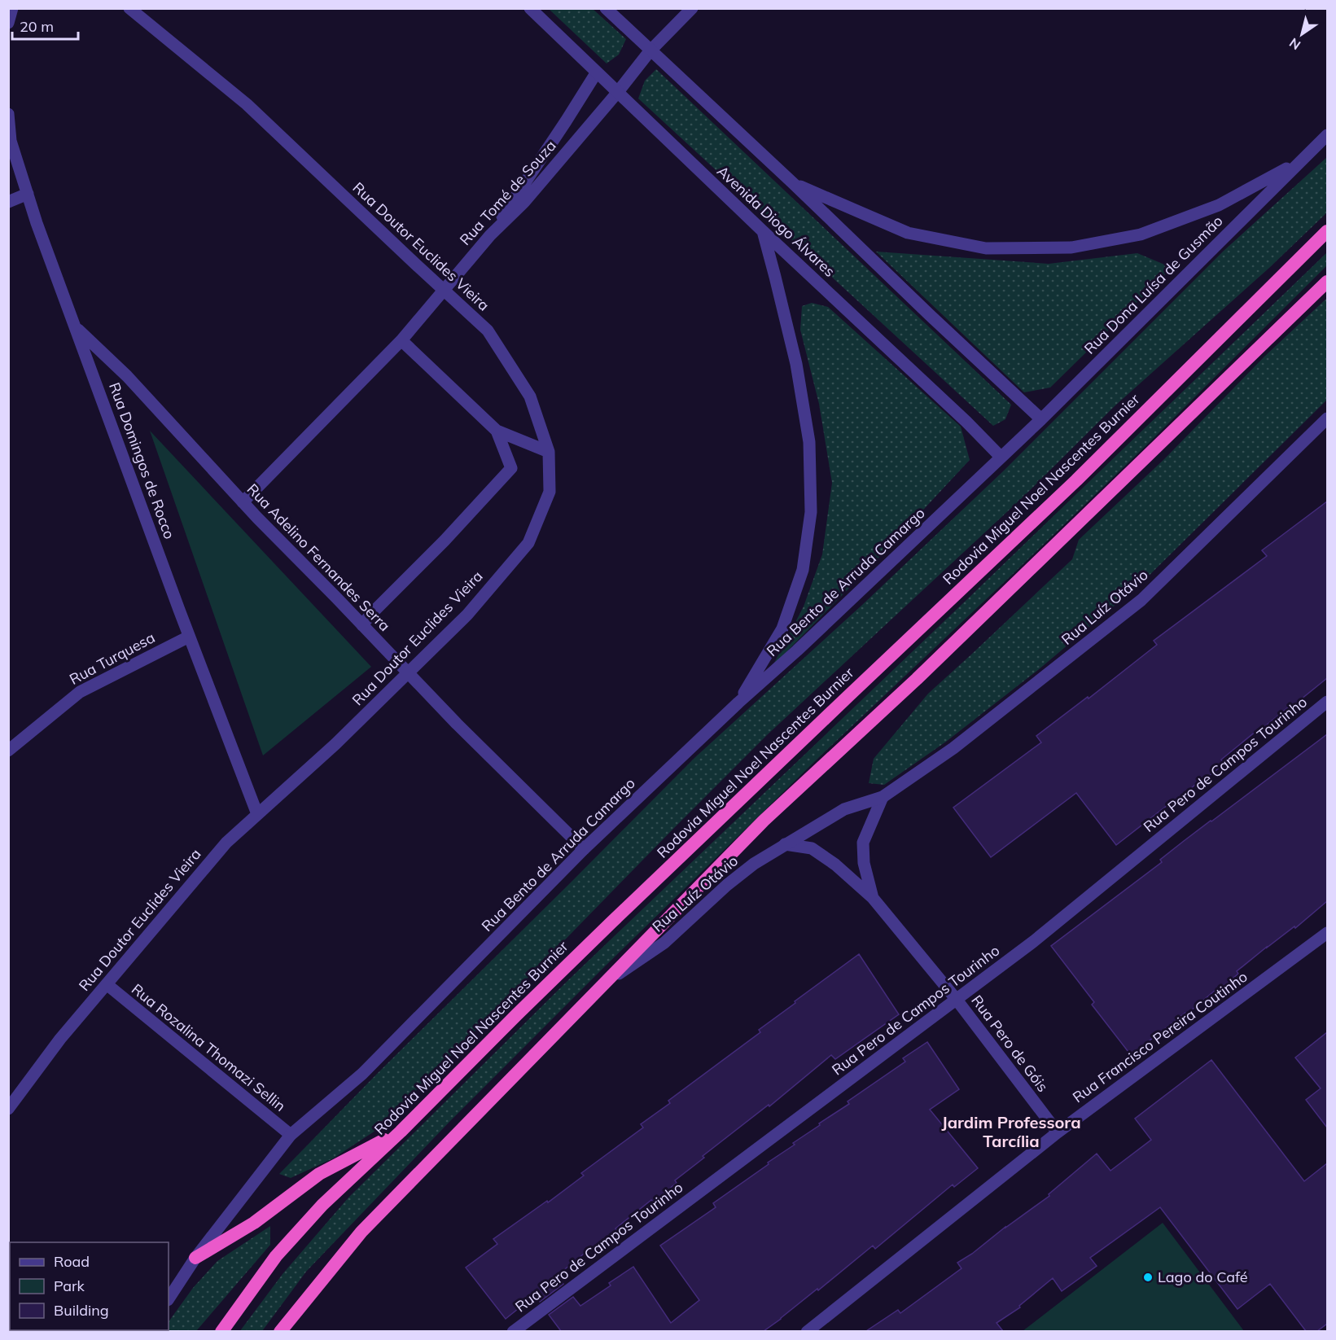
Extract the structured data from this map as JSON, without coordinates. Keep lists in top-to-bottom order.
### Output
{
  "streets": {
    "highway": ["Rodovia Miguel Noel Nascentes Burnier"],
    "street": [
      "Rua Tomé de Souza",
      "Avenida Diogo Álvares",
      "Rua Doutor Euclides Vieira",
      "Rua Dona Luísa de Gusmão",
      "Rua Domingos de Rocco",
      "Rua Adelino Fernandes Serra",
      "Rua Bento de Arruda Camargo",
      "Rua Luíz Otávio",
      "Rua Turquesa",
      "Rua Pero de Campos Tourinho",
      "Rua Francisco Pereira Coutinho",
      "Rua Pero de Góis",
      "Rua Rozalina Thomazi Sellin"
    ]
  },
  "crossings": [
    ["Rua Tomé de Souza", "Avenida Diogo Álvares"],
    ["Rua Tomé de Souza", "Rua Doutor Euclides Vieira"],
    ["Rua Tomé de Souza", "Rua Adelino Fernandes Serra"],
    ["Avenida Diogo Álvares", "Rua Dona Luísa de Gusmão"],
    ["Avenida Diogo Álvares", "Rua Bento de Arruda Camargo"],
    ["Rua Doutor Euclides Vieira", "Rua Domingos de Rocco"],
    ["Rua Doutor Euclides Vieira", "Rua Adelino Fernandes Serra"],
    ["Rua Doutor Euclides Vieira", "Rua Rozalina Thomazi Sellin"],
    ["Rua Dona Luísa de Gusmão", "Rua Bento de Arruda Camargo"],
    ["Rua Domingos de Rocco", "Rua Adelino Fernandes Serra"],
    ["Rua Domingos de Rocco", "Rua Turquesa"],
    ["Rua Adelino Fernandes Serra", "Rua Bento de Arruda Camargo"],
    ["Rua Bento de Arruda Camargo", "Rua Rozalina Thomazi Sellin"],
    ["Rua Luíz Otávio", "Rua Pero de Góis"],
    ["Rua Pero de Campos Tourinho", "Rua Pero de Góis"],
    ["Rua Francisco Pereira Coutinho", "Rua Pero de Góis"]
  ],
  "districts": ["Jardim Professora Tarcília"],
  "places": ["Lago do Café"],
  "legend": ["Road", "Park", "Building"],
  "scale_bar": "20 m",
  "north": "bottom left"
}
